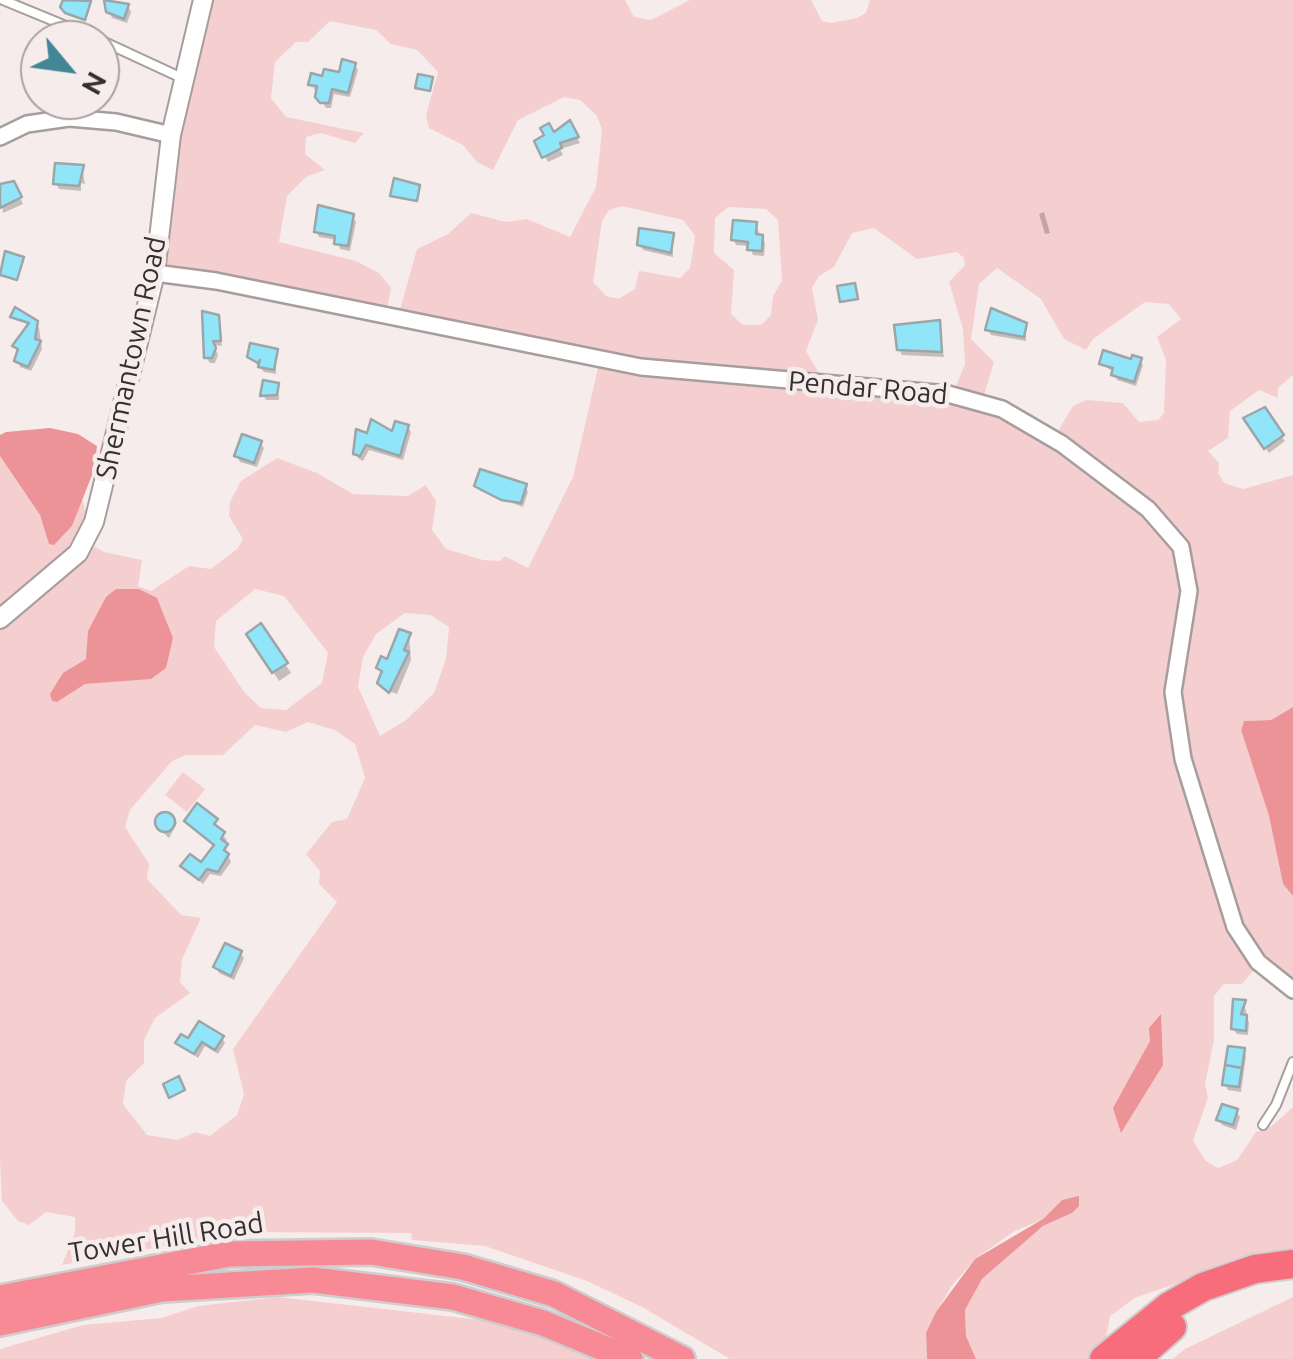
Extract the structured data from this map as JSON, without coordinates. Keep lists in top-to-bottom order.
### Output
{
  "streets": {
    "highway": ["Tower Hill Road"],
    "street": ["Shermantown Road", "Pendar Road"]
  },
  "crossings": [
    ["Shermantown Road", "Pendar Road"]
  ],
  "north": "bottom right"
}
